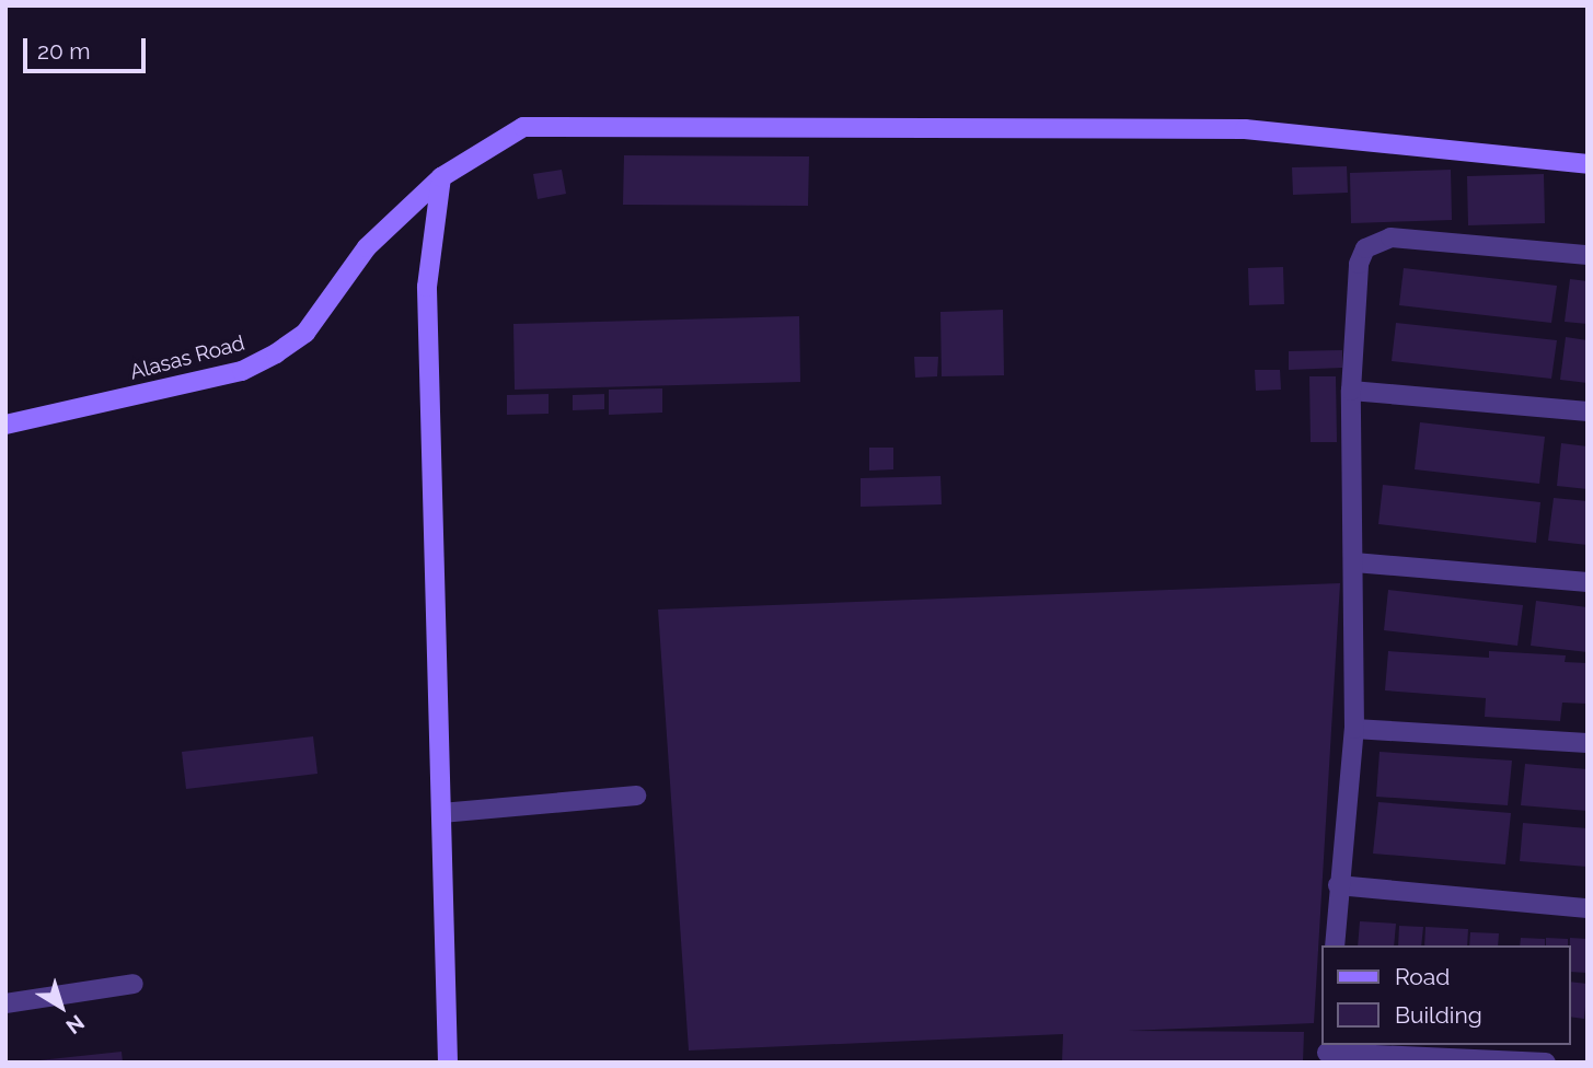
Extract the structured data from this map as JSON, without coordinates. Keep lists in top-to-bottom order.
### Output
{
  "streets": {
    "street": ["Alasas Road"]
  },
  "legend": ["Road", "Building"],
  "scale_bar": "20 m",
  "north": "bottom right"
}
